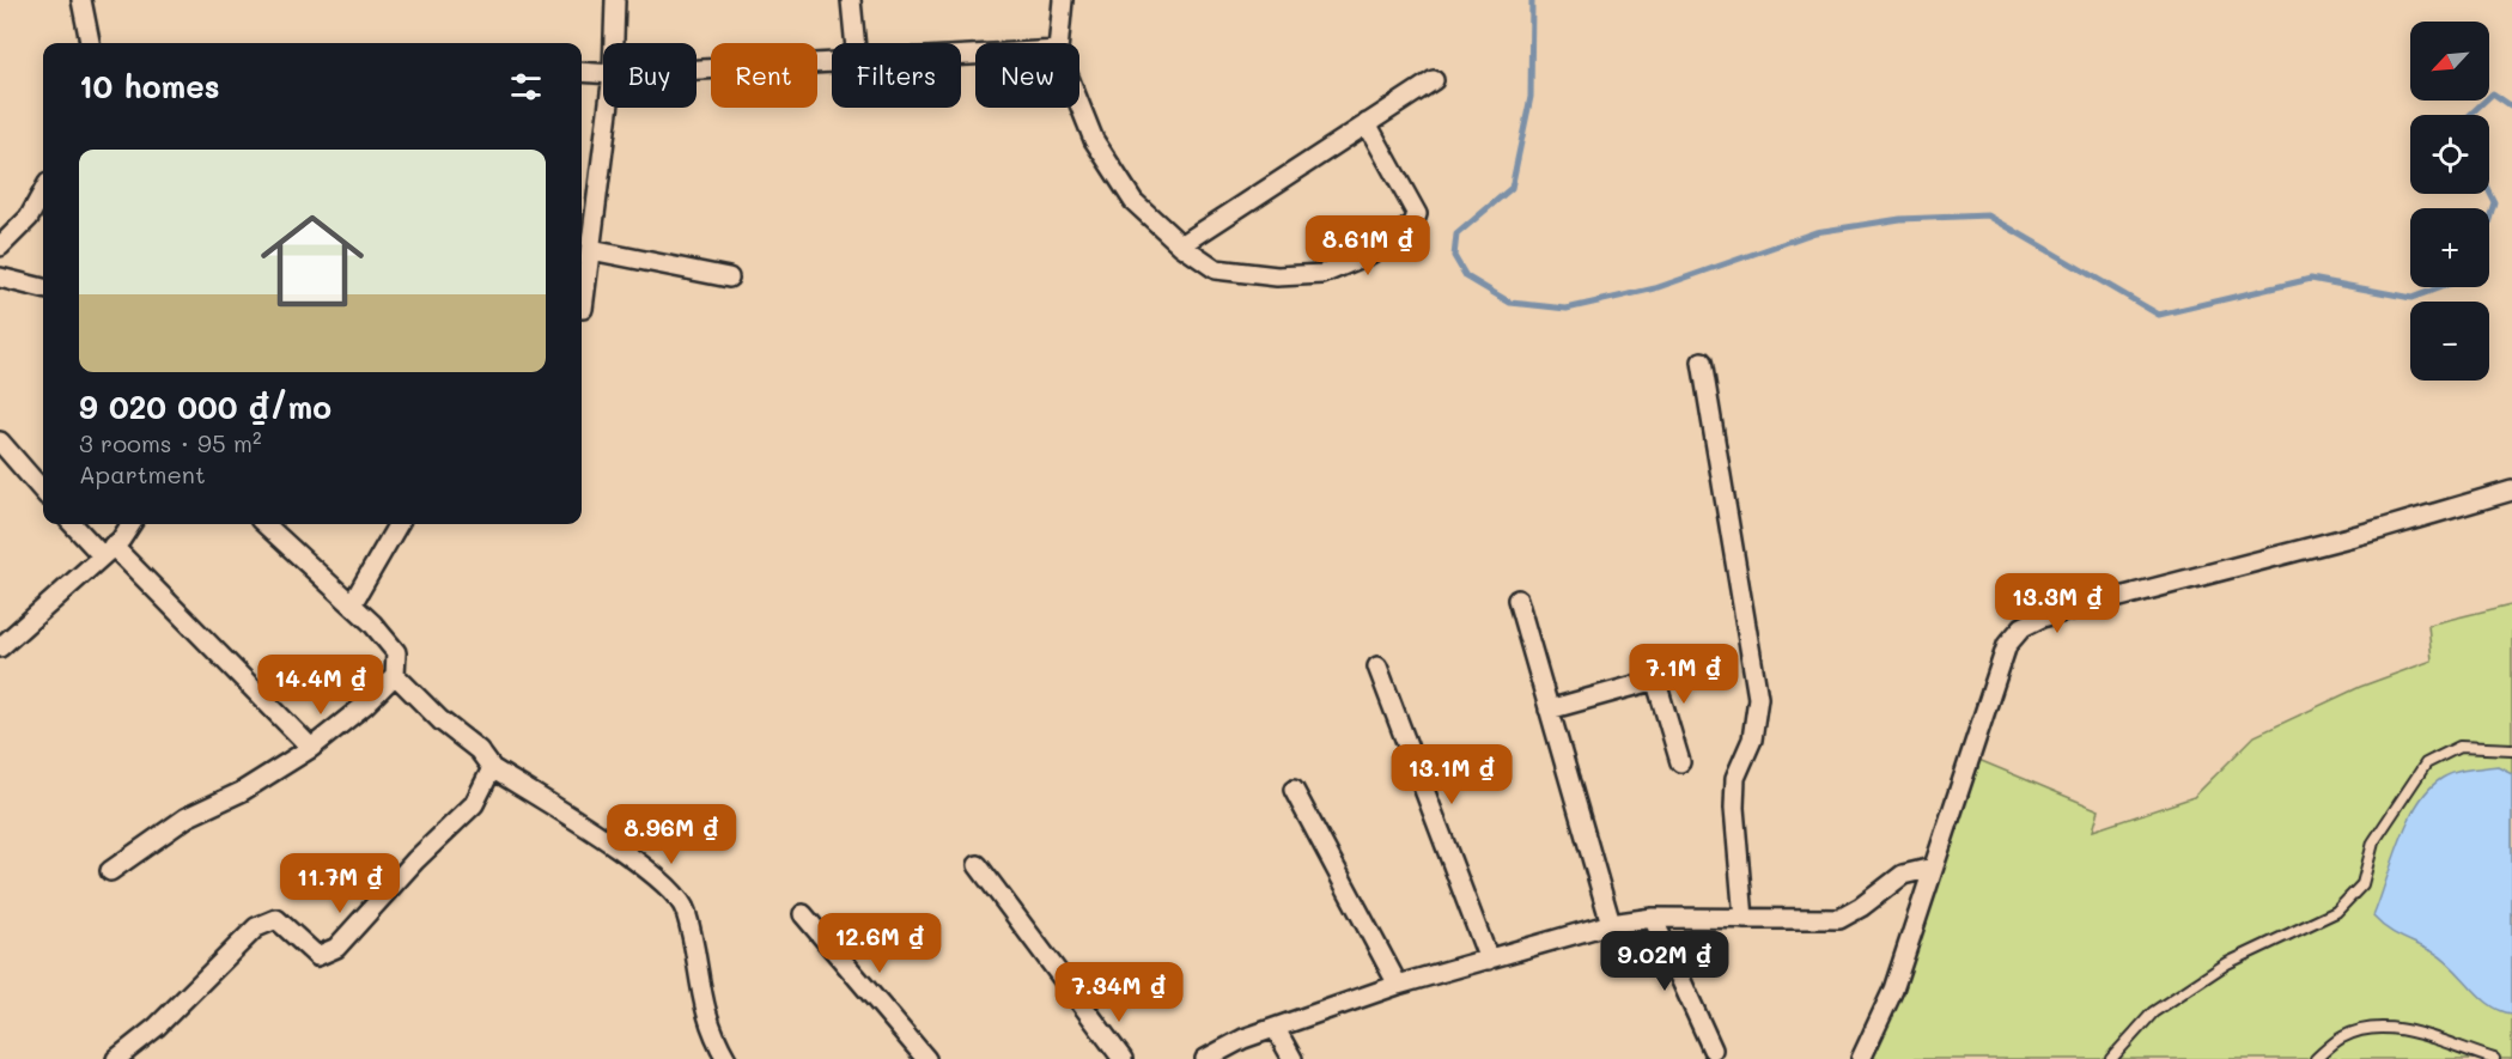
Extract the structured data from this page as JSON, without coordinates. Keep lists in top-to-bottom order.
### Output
{
  "north": "bottom left",
  "page": {
    "map_buttons": ["+", "−"],
    "chip": [
      "Buy",
      "Rent",
      "Filters",
      "New"
    ],
    "heading": "10 homes",
    "list": [
      {
        "name": "9 020 000 ₫/mo",
        "note": "3 rooms · 95 m² · Apartment"
      }
    ],
    "price": [
      "8.61M ₫",
      "13.3M ₫",
      "7.1M ₫",
      "14.4M ₫",
      "13.1M ₫",
      "8.96M ₫",
      "11.7M ₫",
      "12.6M ₫",
      "9.02M ₫",
      "7.34M ₫"
    ]
  }
}
